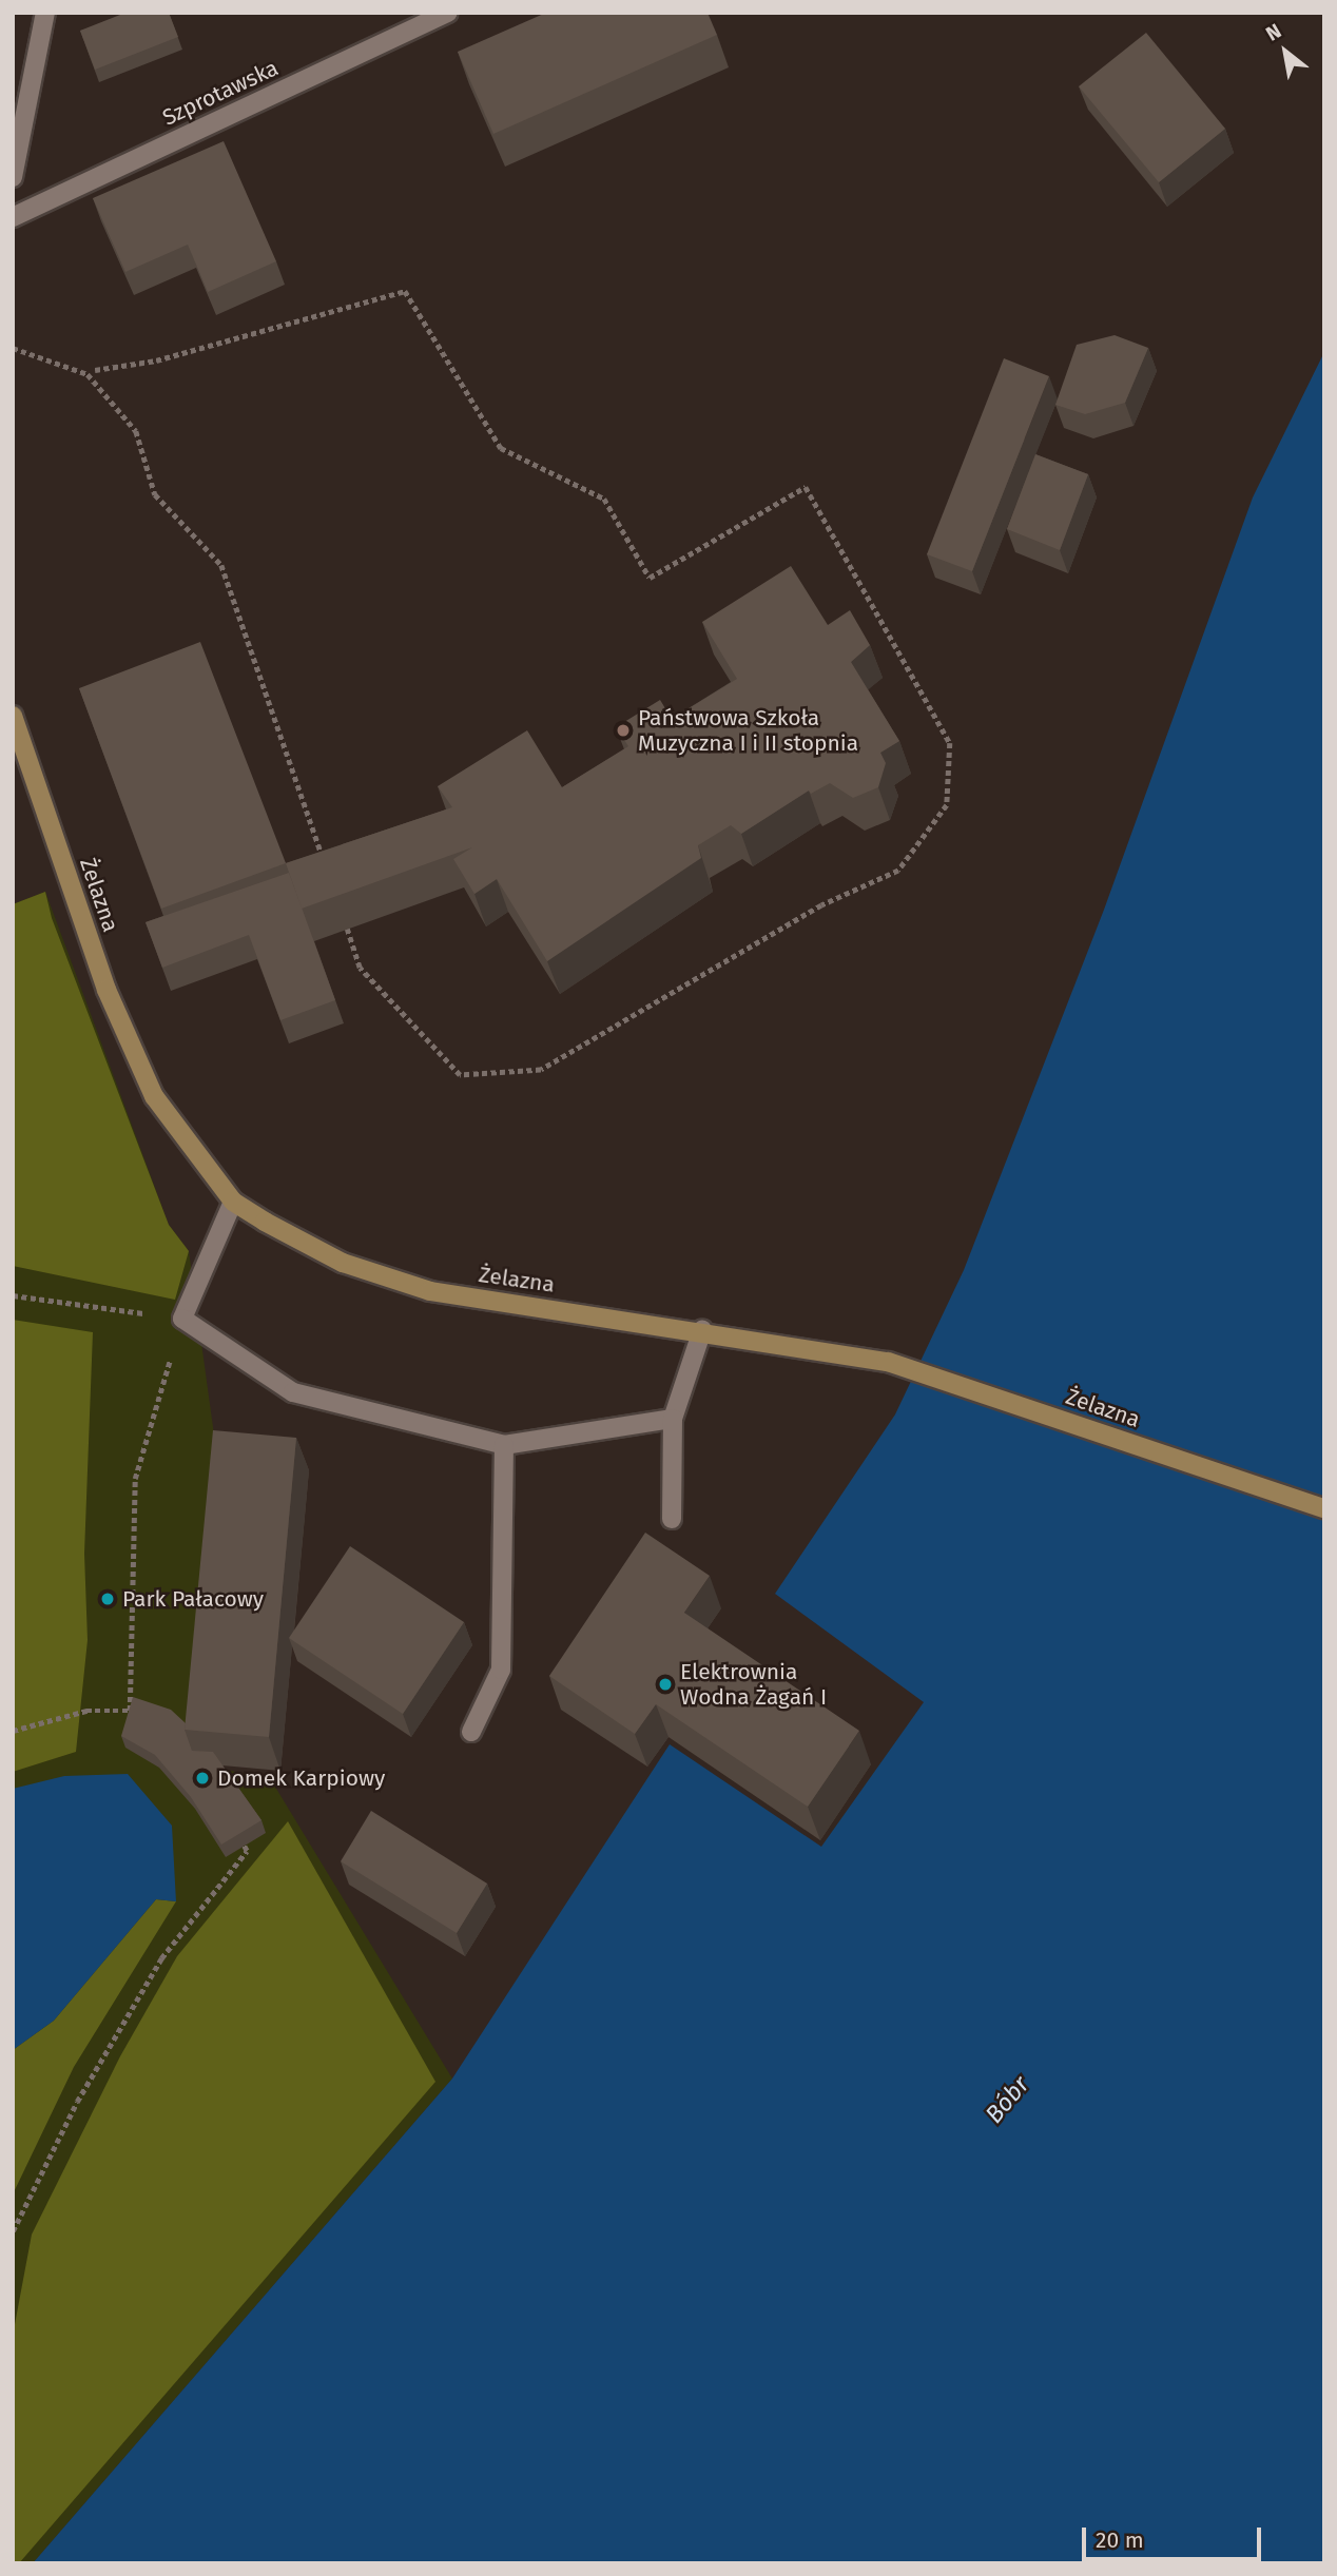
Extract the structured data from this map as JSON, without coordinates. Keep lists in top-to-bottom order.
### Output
{
  "streets": {
    "street": ["Szprotawska", "Żelazna"]
  },
  "water": ["Bóbr"],
  "places": [
    "Państwowa Szkoła Muzyczna I i II stopnia",
    "Park Pałacowy",
    "Elektrownia Wodna Żagań I",
    "Domek Karpiowy"
  ],
  "scale_bar": "20 m",
  "north": "top left"
}
